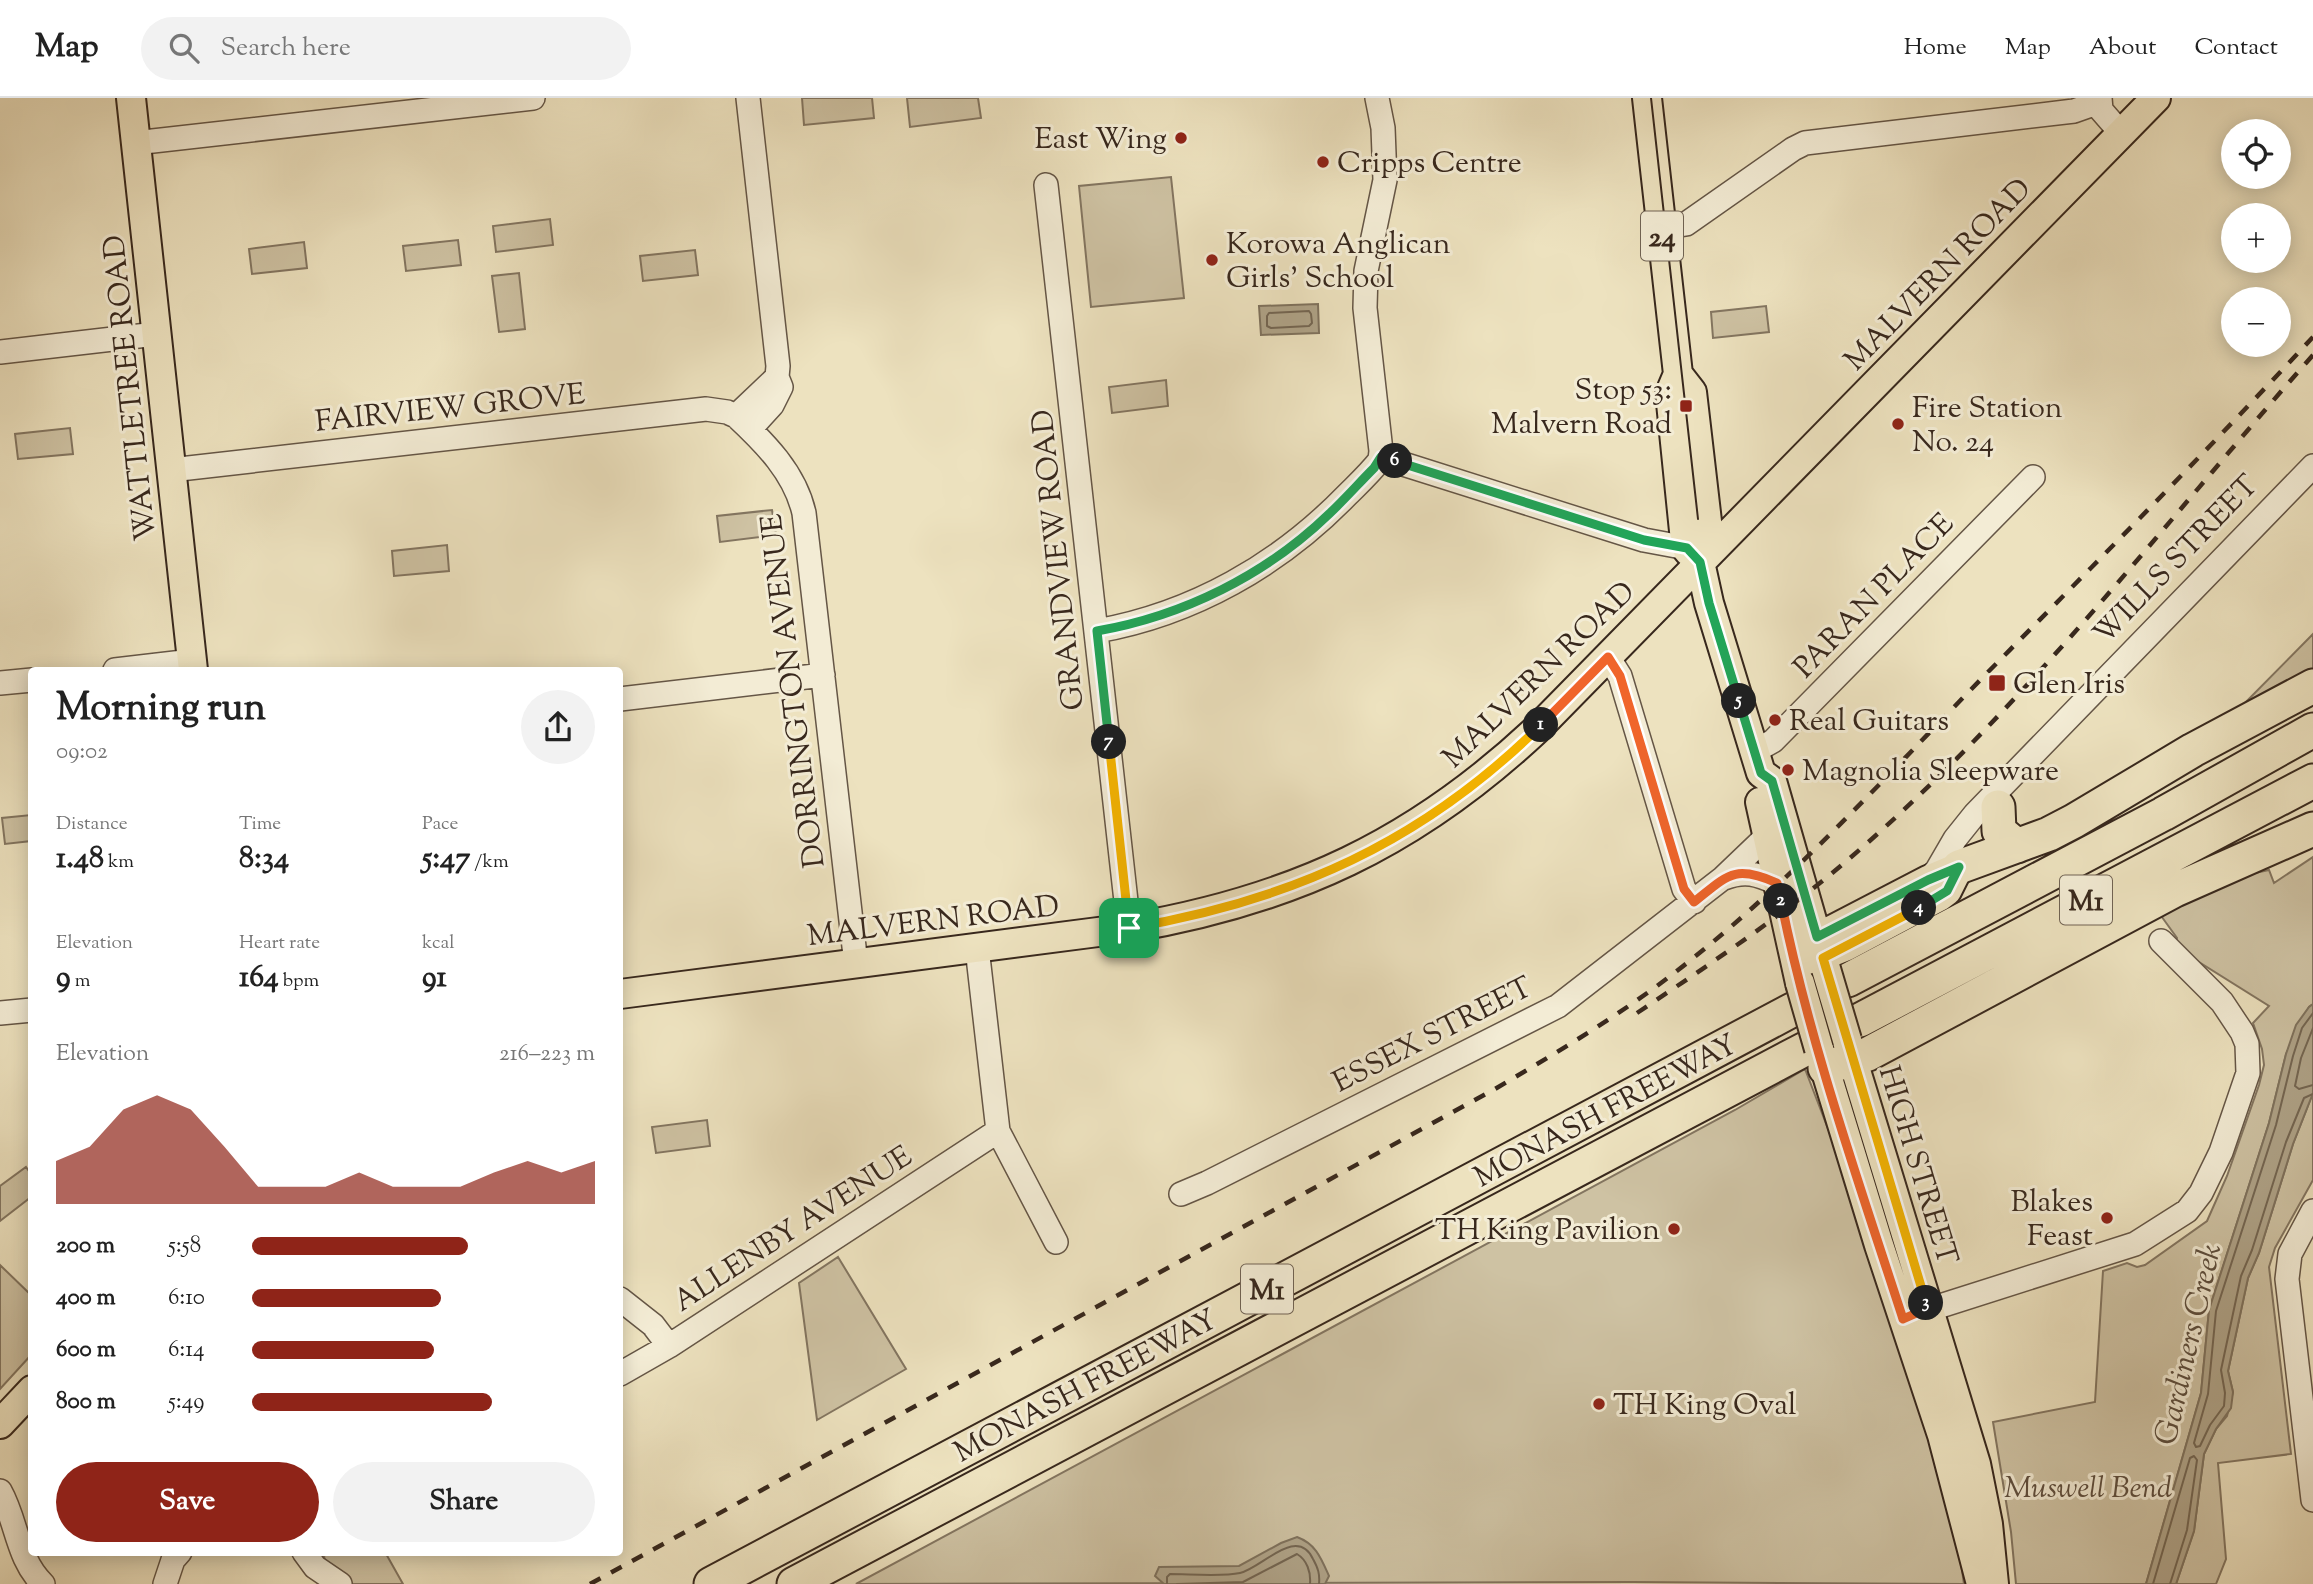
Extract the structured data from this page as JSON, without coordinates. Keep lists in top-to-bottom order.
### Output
{
  "streets": {
    "highway": ["M1", "MONASH FREEWAY"],
    "main road": [
      "24",
      "MALVERN ROAD",
      "WATTLETREE ROAD",
      "WILLS STREET",
      "HIGH STREET"
    ],
    "street": [
      "FAIRVIEW GROVE",
      "GRANDVIEW ROAD",
      "PARAN PLACE",
      "DORRINGTON AVENUE",
      "ESSEX STREET",
      "ALLENBY AVENUE"
    ]
  },
  "crossings": [
    ["MALVERN ROAD", "GRANDVIEW ROAD"],
    ["MALVERN ROAD", "DORRINGTON AVENUE"],
    ["MALVERN ROAD", "HIGH STREET"],
    ["WATTLETREE ROAD", "FAIRVIEW GROVE"],
    ["FAIRVIEW GROVE", "DORRINGTON AVENUE"],
    ["WILLS STREET", "M1"],
    ["WILLS STREET", "MONASH FREEWAY"],
    ["WILLS STREET", "HIGH STREET"],
    ["PARAN PLACE", "HIGH STREET"],
    ["M1", "HIGH STREET"],
    ["ESSEX STREET", "HIGH STREET"],
    ["MONASH FREEWAY", "HIGH STREET"]
  ],
  "water": ["Gardiners Creek"],
  "parks": ["Muswell Bend"],
  "places": {
    "other": [
      "East Wing",
      "Cripps Centre",
      "Korowa Anglican Girls' School",
      "Fire Station No. 24",
      "Real Guitars",
      "Magnolia Sleepware",
      "Blakes Feast",
      "TH King Pavilion",
      "TH King Oval"
    ],
    "transit": ["Stop 53: Malvern Road", "Glen Iris"]
  },
  "page": {
    "header": "Map",
    "search": "Search here",
    "nav": [
      "Home",
      "Map",
      "About",
      "Contact"
    ],
    "map_buttons": ["+", "−"],
    "pins": [
      "6",
      "5",
      "1",
      "7",
      "2",
      "4",
      "3"
    ],
    "heading": ["Morning run", "09:02"],
    "stats": [
      ["Distance", "1.48 km"],
      ["Time", "8:34"],
      ["Pace", "5:47 /km"],
      ["Elevation", "9 m"],
      ["Heart rate", "164 bpm"],
      ["kcal", "91"]
    ],
    "chart": ["Elevation", "216–223 m"],
    "list": [
      {
        "name": "200 m",
        "note": "5:58"
      },
      {
        "name": "400 m",
        "note": "6:10"
      },
      {
        "name": "600 m",
        "note": "6:14"
      },
      {
        "name": "800 m",
        "note": "5:49"
      }
    ],
    "buttons": ["Save", "Share"]
  }
}
